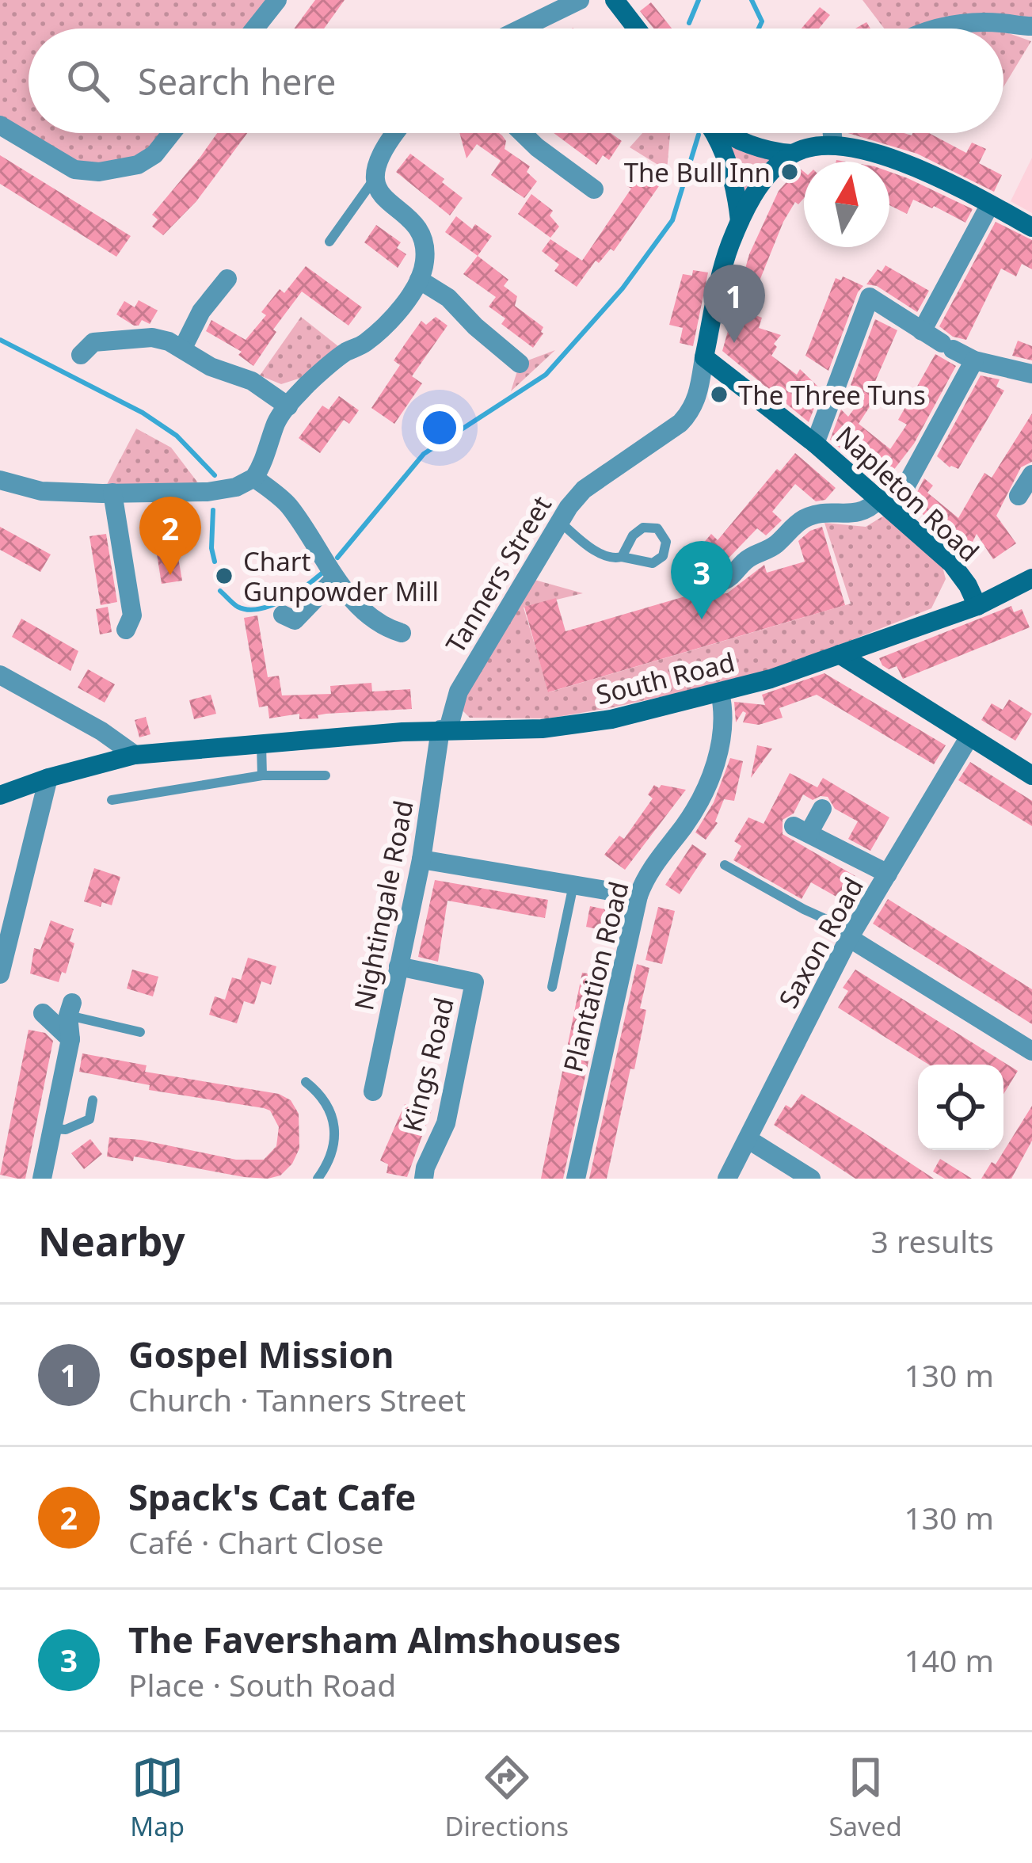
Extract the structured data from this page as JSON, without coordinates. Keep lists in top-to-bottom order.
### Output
{
  "streets": {
    "street": [
      "Napleton Road",
      "Tanners Street",
      "South Road",
      "Nightingale Road",
      "Saxon Road",
      "Plantation Road",
      "Kings Road"
    ]
  },
  "crossings": [
    ["Napleton Road", "Tanners Street"],
    ["Napleton Road", "South Road"],
    ["Tanners Street", "South Road"],
    ["Tanners Street", "Nightingale Road"],
    ["South Road", "Nightingale Road"],
    ["South Road", "Plantation Road"],
    ["Nightingale Road", "Kings Road"]
  ],
  "places": ["The Bull Inn", "The Three Tuns", "Chart Gunpowder Mill"],
  "north": "top",
  "page": {
    "search": "Search here",
    "pins": ["1", "2", "3"],
    "heading": ["Nearby", "3 results"],
    "list": [
      {
        "mark": "1",
        "name": "Gospel Mission",
        "note": "Church · Tanners Street",
        "value": "130 m"
      },
      {
        "mark": "2",
        "name": "Spack's Cat Cafe",
        "note": "Café · Chart Close",
        "value": "130 m"
      },
      {
        "mark": "3",
        "name": "The Faversham Almshouses",
        "note": "Place · South Road",
        "value": "140 m"
      }
    ],
    "nav": ["Map", "Directions", "Saved"]
  }
}
